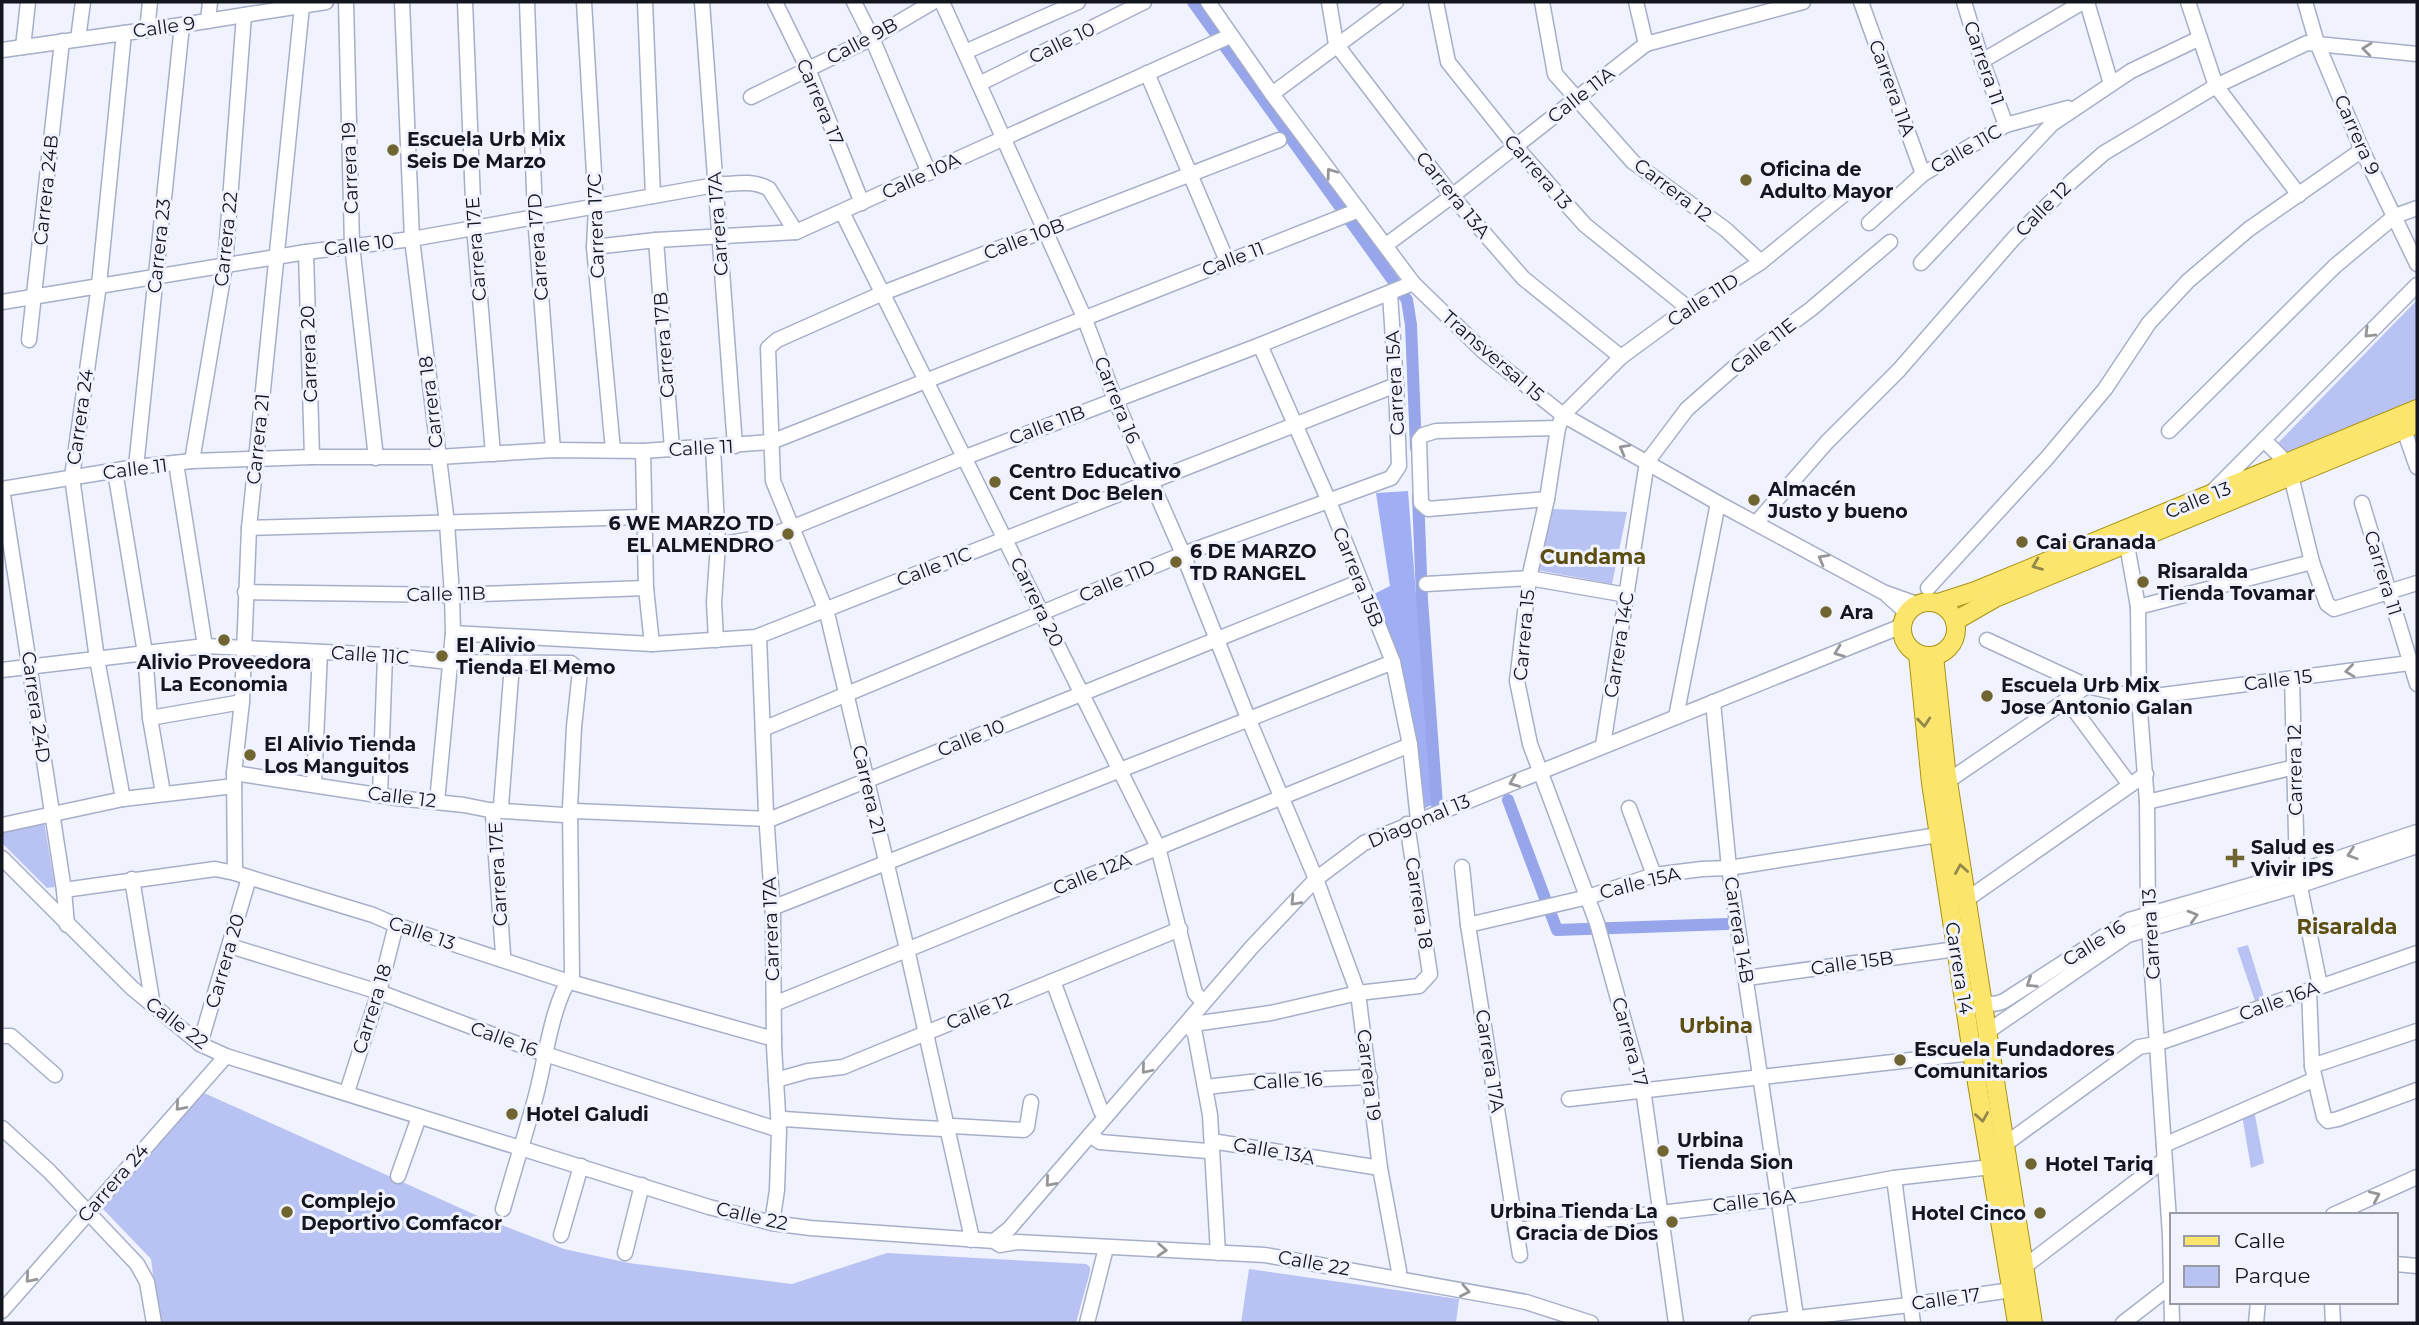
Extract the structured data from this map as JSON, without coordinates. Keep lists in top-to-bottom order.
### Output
{
  "streets": {
    "main road": ["Calle 13", "Carrera 14"],
    "street": [
      "Calle 9",
      "Calle 9B",
      "Calle 10",
      "Carrera 11",
      "Carrera 11A",
      "Calle 11A",
      "Carrera 17",
      "Carrera 9",
      "Calle 11C",
      "Carrera 19",
      "Carrera 13",
      "Calle 10A",
      "Carrera 24B",
      "Carrera 12",
      "Carrera 13A",
      "Calle 12",
      "Carrera 17A",
      "Carrera 17C",
      "Carrera 22",
      "Calle 10B",
      "Carrera 23",
      "Carrera 17D",
      "Carrera 17E",
      "Calle 11",
      "Calle 11D",
      "Carrera 17B",
      "Calle 11E",
      "Carrera 20",
      "Transversal 15",
      "Carrera 15A",
      "Carrera 16",
      "Carrera 18",
      "Carrera 24",
      "Calle 11B",
      "Carrera 21",
      "Carrera 15B",
      "Carrera 15",
      "Carrera 14C",
      "Calle 15",
      "Carrera 24D",
      "Diagonal 13",
      "Calle 12A",
      "Calle 15A",
      "Carrera 14B",
      "Calle 16",
      "Calle 15B",
      "Calle 16A",
      "Calle 22",
      "Calle 13A",
      "Calle 17"
    ]
  },
  "crossings": [
    ["Calle 9", "Carrera 24B"],
    ["Calle 9", "Carrera 22"],
    ["Calle 9", "Carrera 23"],
    ["Calle 9", "Carrera 24"],
    ["Calle 9", "Carrera 21"],
    ["Calle 9B", "Carrera 17"],
    ["Calle 10", "Calle 11C"],
    ["Calle 10", "Carrera 19"],
    ["Calle 10", "Calle 10A"],
    ["Calle 10", "Carrera 24B"],
    ["Calle 10", "Calle 12"],
    ["Calle 10", "Carrera 17A"],
    ["Calle 10", "Carrera 17C"],
    ["Calle 10", "Carrera 22"],
    ["Calle 10", "Carrera 23"],
    ["Calle 10", "Carrera 17D"],
    ["Calle 10", "Carrera 17E"],
    ["Calle 10", "Carrera 20"],
    ["Calle 10", "Carrera 16"],
    ["Calle 10", "Carrera 18"],
    ["Calle 10", "Carrera 24"],
    ["Calle 10", "Carrera 21"],
    ["Calle 10", "Carrera 15B"],
    ["Carrera 11", "Calle 11C"],
    ["Carrera 11", "Calle 15"],
    ["Carrera 11A", "Calle 11C"],
    ["Calle 11A", "Carrera 13"],
    ["Calle 11A", "Carrera 12"],
    ["Calle 11A", "Carrera 13A"],
    ["Calle 11A", "Transversal 15"],
    ["Carrera 17", "Calle 10A"],
    ["Carrera 17", "Carrera 15"],
    ["Carrera 17", "Diagonal 13"],
    ["Carrera 17", "Calle 15A"],
    ["Carrera 17", "Calle 16A"],
    ["Carrera 9", "Calle 12"],
    ["Calle 11C", "Calle 12"],
    ["Calle 11C", "Carrera 17A"],
    ["Calle 11C", "Carrera 17E"],
    ["Calle 11C", "Carrera 20"],
    ["Calle 11C", "Carrera 15A"],
    ["Calle 11C", "Carrera 16"],
    ["Calle 11C", "Carrera 18"],
    ["Calle 11C", "Carrera 21"],
    ["Calle 11C", "Carrera 15B"],
    ["Carrera 19", "Calle 11"],
    ["Carrera 19", "Carrera 16"],
    ["Carrera 19", "Carrera 18"],
    ["Carrera 19", "Diagonal 13"],
    ["Carrera 19", "Calle 16"],
    ["Carrera 19", "Calle 22"],
    ["Carrera 19", "Calle 13A"],
    ["Carrera 13", "Calle 11D"],
    ["Carrera 13", "Calle 13"],
    ["Carrera 13", "Calle 15"],
    ["Carrera 13", "Calle 16"],
    ["Carrera 13", "Calle 16A"],
    ["Calle 10A", "Carrera 17A"],
    ["Calle 10A", "Carrera 17C"],
    ["Calle 10A", "Carrera 17B"],
    ["Calle 10A", "Carrera 20"],
    ["Calle 10A", "Transversal 15"],
    ["Calle 10A", "Carrera 16"],
    ["Carrera 12", "Calle 11D"],
    ["Carrera 12", "Calle 15"],
    ["Carrera 12", "Calle 16"],
    ["Carrera 12", "Calle 16A"],
    ["Carrera 13A", "Calle 11D"],
    ["Calle 12", "Carrera 17A"],
    ["Calle 12", "Carrera 17E"],
    ["Calle 12", "Carrera 20"],
    ["Calle 12", "Transversal 15"],
    ["Calle 12", "Carrera 18"],
    ["Calle 12", "Carrera 24"],
    ["Calle 12", "Carrera 21"],
    ["Calle 12", "Carrera 24D"],
    ["Carrera 17A", "Calle 11"],
    ["Carrera 17A", "Calle 11D"],
    ["Carrera 17A", "Calle 13"],
    ["Carrera 17A", "Calle 12A"],
    ["Carrera 17A", "Calle 15A"],
    ["Carrera 17A", "Calle 16"],
    ["Carrera 17A", "Calle 16A"],
    ["Carrera 17A", "Calle 22"],
    ["Carrera 17C", "Calle 11"],
    ["Carrera 22", "Calle 11"],
    ["Calle 10B", "Carrera 20"],
    ["Calle 10B", "Carrera 16"],
    ["Calle 10B", "Carrera 21"],
    ["Carrera 23", "Calle 11"],
    ["Carrera 17D", "Calle 11"],
    ["Carrera 17E", "Calle 11"],
    ["Carrera 17E", "Calle 13"],
    ["Calle 11", "Carrera 17B"],
    ["Calle 11", "Carrera 20"],
    ["Calle 11", "Transversal 15"],
    ["Calle 11", "Carrera 16"],
    ["Calle 11", "Carrera 18"],
    ["Calle 11", "Carrera 24"],
    ["Calle 11", "Carrera 21"],
    ["Calle 11", "Carrera 24D"],
    ["Calle 11D", "Carrera 20"],
    ["Calle 11D", "Transversal 15"],
    ["Calle 11D", "Carrera 15A"],
    ["Calle 11D", "Carrera 16"],
    ["Calle 11D", "Carrera 21"],
    ["Calle 11D", "Carrera 15B"],
    ["Calle 11D", "Carrera 15"],
    ["Calle 11E", "Transversal 15"],
    ["Calle 11E", "Carrera 14C"],
    ["Carrera 20", "Calle 11B"],
    ["Carrera 20", "Carrera 21"],
    ["Carrera 20", "Calle 13"],
    ["Carrera 20", "Diagonal 13"],
    ["Carrera 20", "Calle 12A"],
    ["Carrera 20", "Calle 16"],
    ["Carrera 20", "Calle 22"],
    ["Transversal 15", "Carrera 15A"],
    ["Transversal 15", "Calle 11B"],
    ["Transversal 15", "Calle 13"],
    ["Transversal 15", "Carrera 15"],
    ["Transversal 15", "Carrera 14C"],
    ["Transversal 15", "Diagonal 13"],
    ["Transversal 15", "Carrera 14"],
    ["Carrera 15A", "Calle 11B"],
    ["Carrera 16", "Calle 11B"],
    ["Carrera 16", "Diagonal 13"],
    ["Carrera 16", "Calle 12A"],
    ["Carrera 18", "Calle 11B"],
    ["Carrera 18", "Calle 13"],
    ["Carrera 18", "Carrera 15B"],
    ["Carrera 18", "Diagonal 13"],
    ["Carrera 18", "Calle 16"],
    ["Carrera 18", "Calle 22"],
    ["Carrera 24", "Calle 22"],
    ["Calle 11B", "Carrera 21"],
    ["Calle 11B", "Carrera 15B"],
    ["Carrera 21", "Calle 13"],
    ["Carrera 21", "Calle 12A"],
    ["Carrera 21", "Calle 22"],
    ["Calle 13", "Carrera 24D"],
    ["Calle 13", "Diagonal 13"],
    ["Calle 13", "Carrera 14"],
    ["Carrera 15B", "Diagonal 13"],
    ["Carrera 15B", "Calle 12A"],
    ["Carrera 15", "Diagonal 13"],
    ["Carrera 14C", "Diagonal 13"],
    ["Carrera 24D", "Calle 22"],
    ["Diagonal 13", "Carrera 14B"],
    ["Diagonal 13", "Carrera 14"],
    ["Diagonal 13", "Calle 22"],
    ["Diagonal 13", "Calle 13A"],
    ["Calle 15A", "Carrera 14B"],
    ["Calle 15A", "Carrera 14"],
    ["Carrera 14B", "Calle 15B"],
    ["Carrera 14B", "Calle 16A"],
    ["Carrera 14B", "Calle 17"],
    ["Calle 16", "Carrera 14"],
    ["Calle 15B", "Carrera 14"],
    ["Carrera 14", "Calle 16A"],
    ["Carrera 14", "Calle 17"]
  ],
  "one_way": ["Transversal 15", "Diagonal 13"],
  "districts": ["Cundama", "Risaralda", "Urbina"],
  "places": {
    "other": [
      "Escuela Urb Mix Seis De Marzo",
      "Oficina de Adulto Mayor",
      "Centro Educativo Cent Doc Belen",
      "Almacén Justo y bueno",
      "6 WE MARZO TD EL ALMENDRO",
      "Cai Granada",
      "6 DE MARZO TD RANGEL",
      "Risaralda Tienda Tovamar",
      "Ara",
      "Alivio Proveedora La Economia",
      "El Alivio Tienda El Memo",
      "Escuela Urb Mix Jose Antonio Galan",
      "El Alivio Tienda Los Manguitos",
      "Escuela Fundadores Comunitarios",
      "Hotel Galudi",
      "Urbina Tienda Sion",
      "Hotel Tariq",
      "Complejo Deportivo Comfacor",
      "Hotel Cinco",
      "Urbina Tienda La Gracia de Dios"
    ],
    "health": ["Salud es Vivir IPS"]
  },
  "legend": ["Calle", "Parque"]
}
